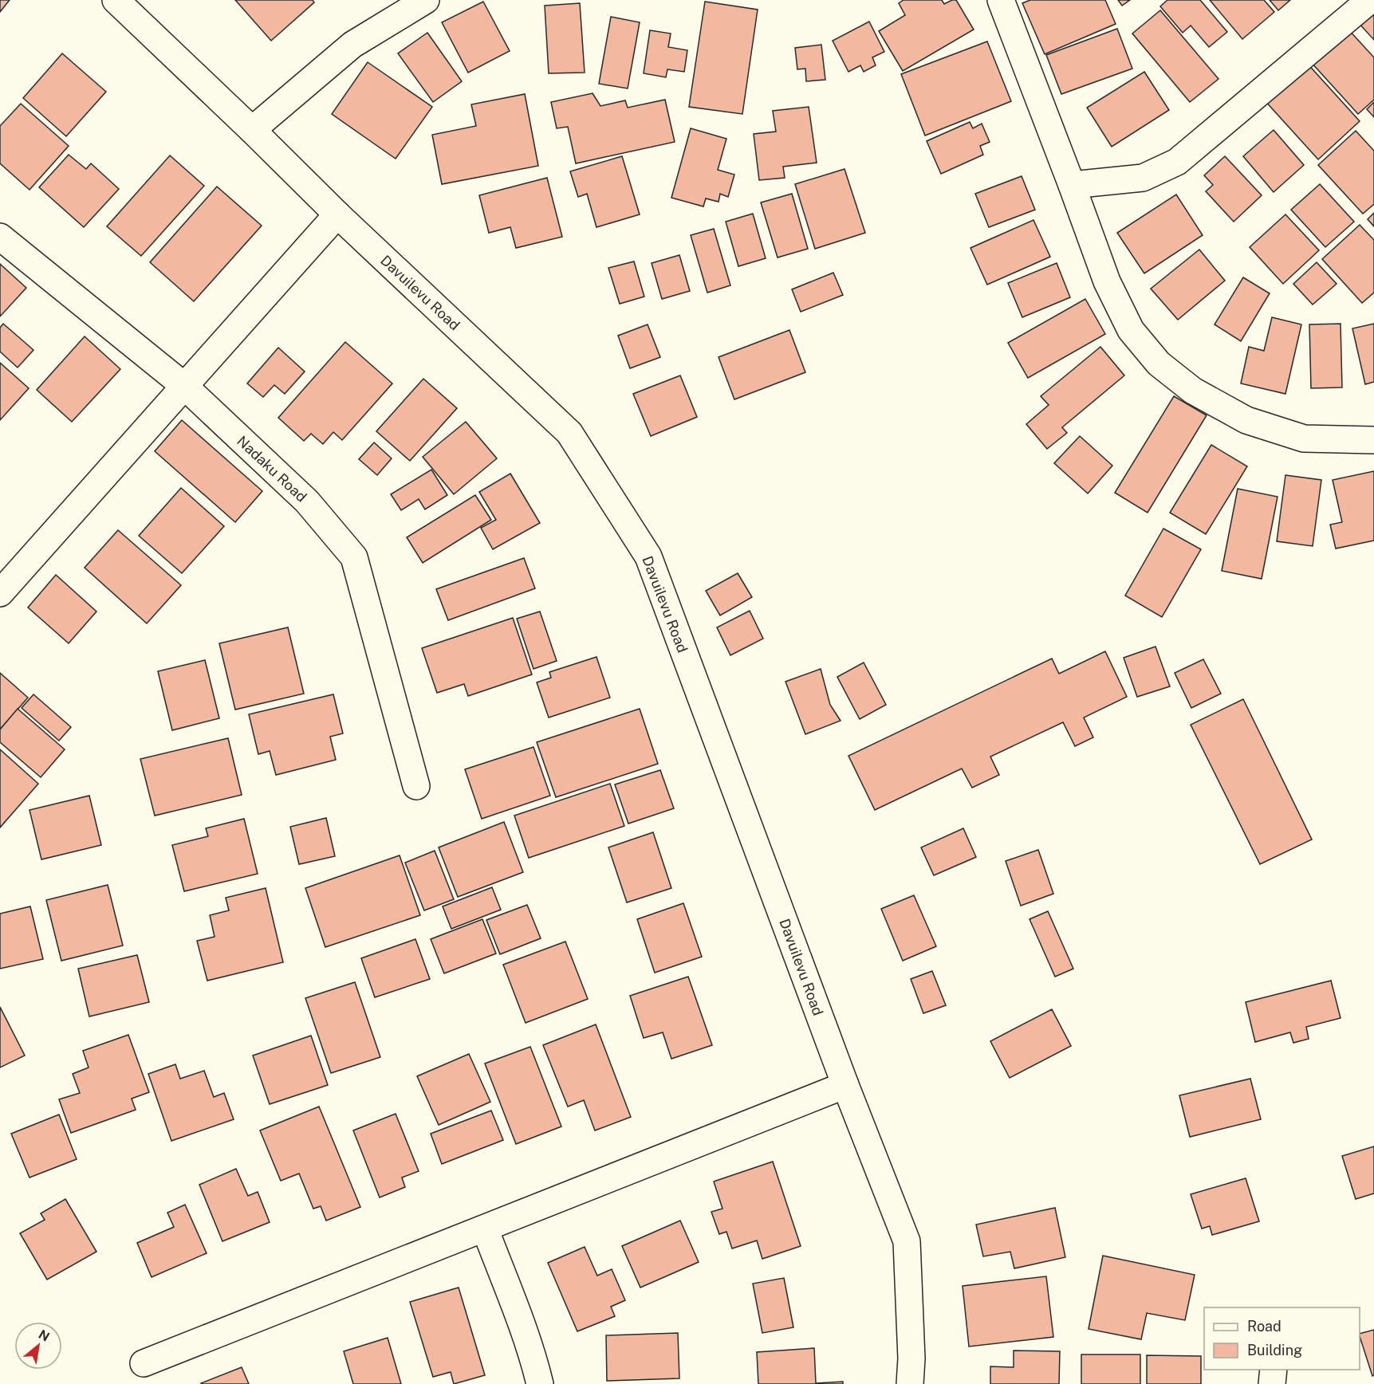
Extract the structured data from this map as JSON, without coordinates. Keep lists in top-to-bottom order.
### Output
{
  "streets": {
    "street": ["Davuilevu Road", "Nadaku Road"]
  },
  "legend": ["Road", "Building"],
  "north": "top right"
}
